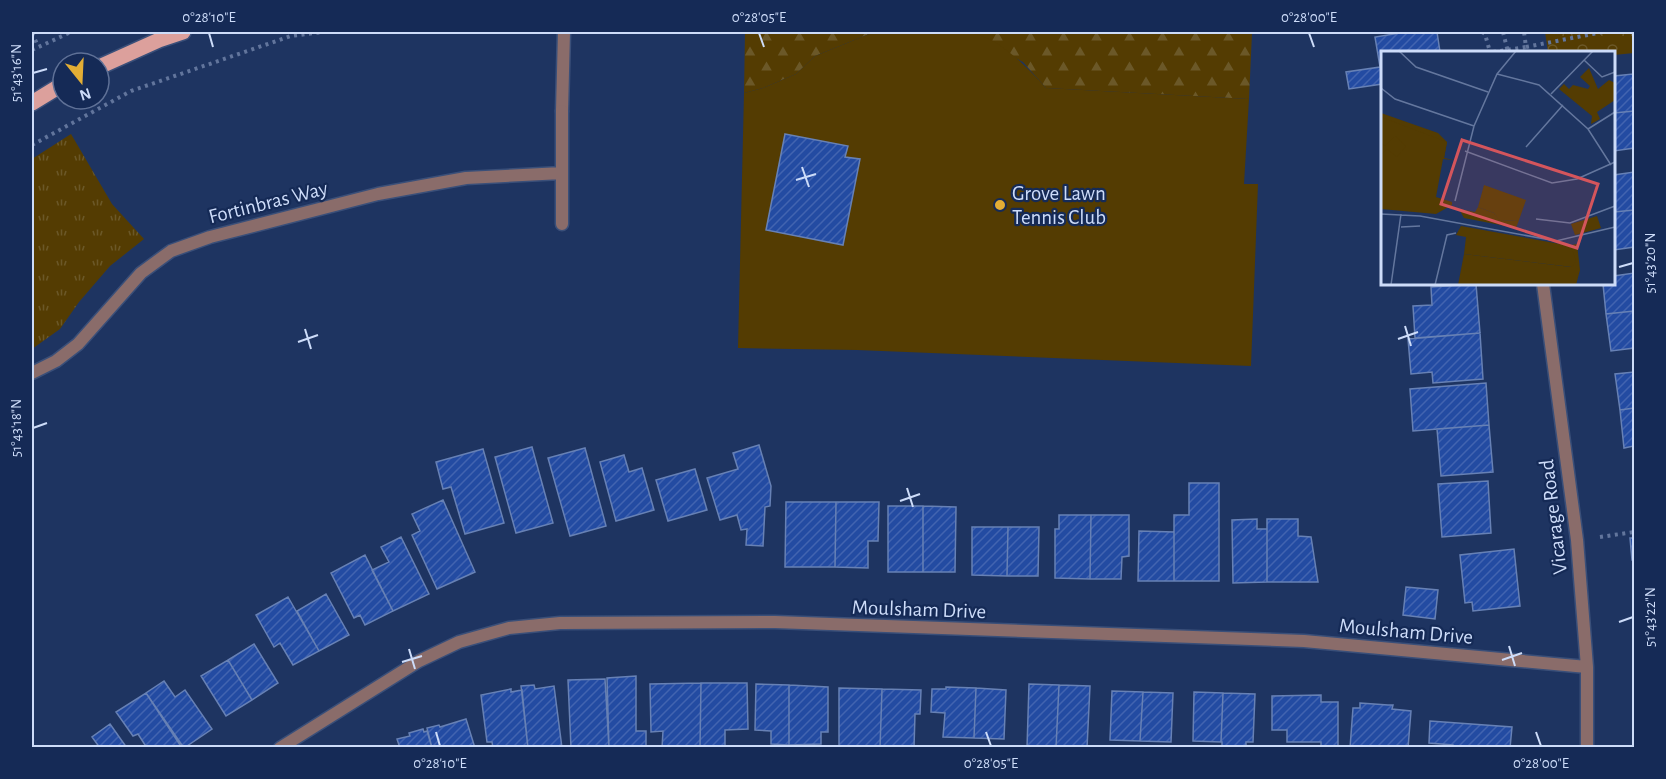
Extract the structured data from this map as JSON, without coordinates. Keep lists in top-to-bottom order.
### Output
{
  "streets": {
    "street": ["Fortinbras Way", "Vicarage Road", "Moulsham Drive"]
  },
  "crossings": [
    ["Vicarage Road", "Moulsham Drive"]
  ],
  "places": ["Grove Lawn Tennis Club"],
  "north": "bottom",
  "coordinates": [
    "0°28'10\"E",
    "0°28'05\"E",
    "0°28'00\"E",
    "51°43'16\"N",
    "51°43'20\"N",
    "51°43'18\"N",
    "51°43'22\"N"
  ]
}
